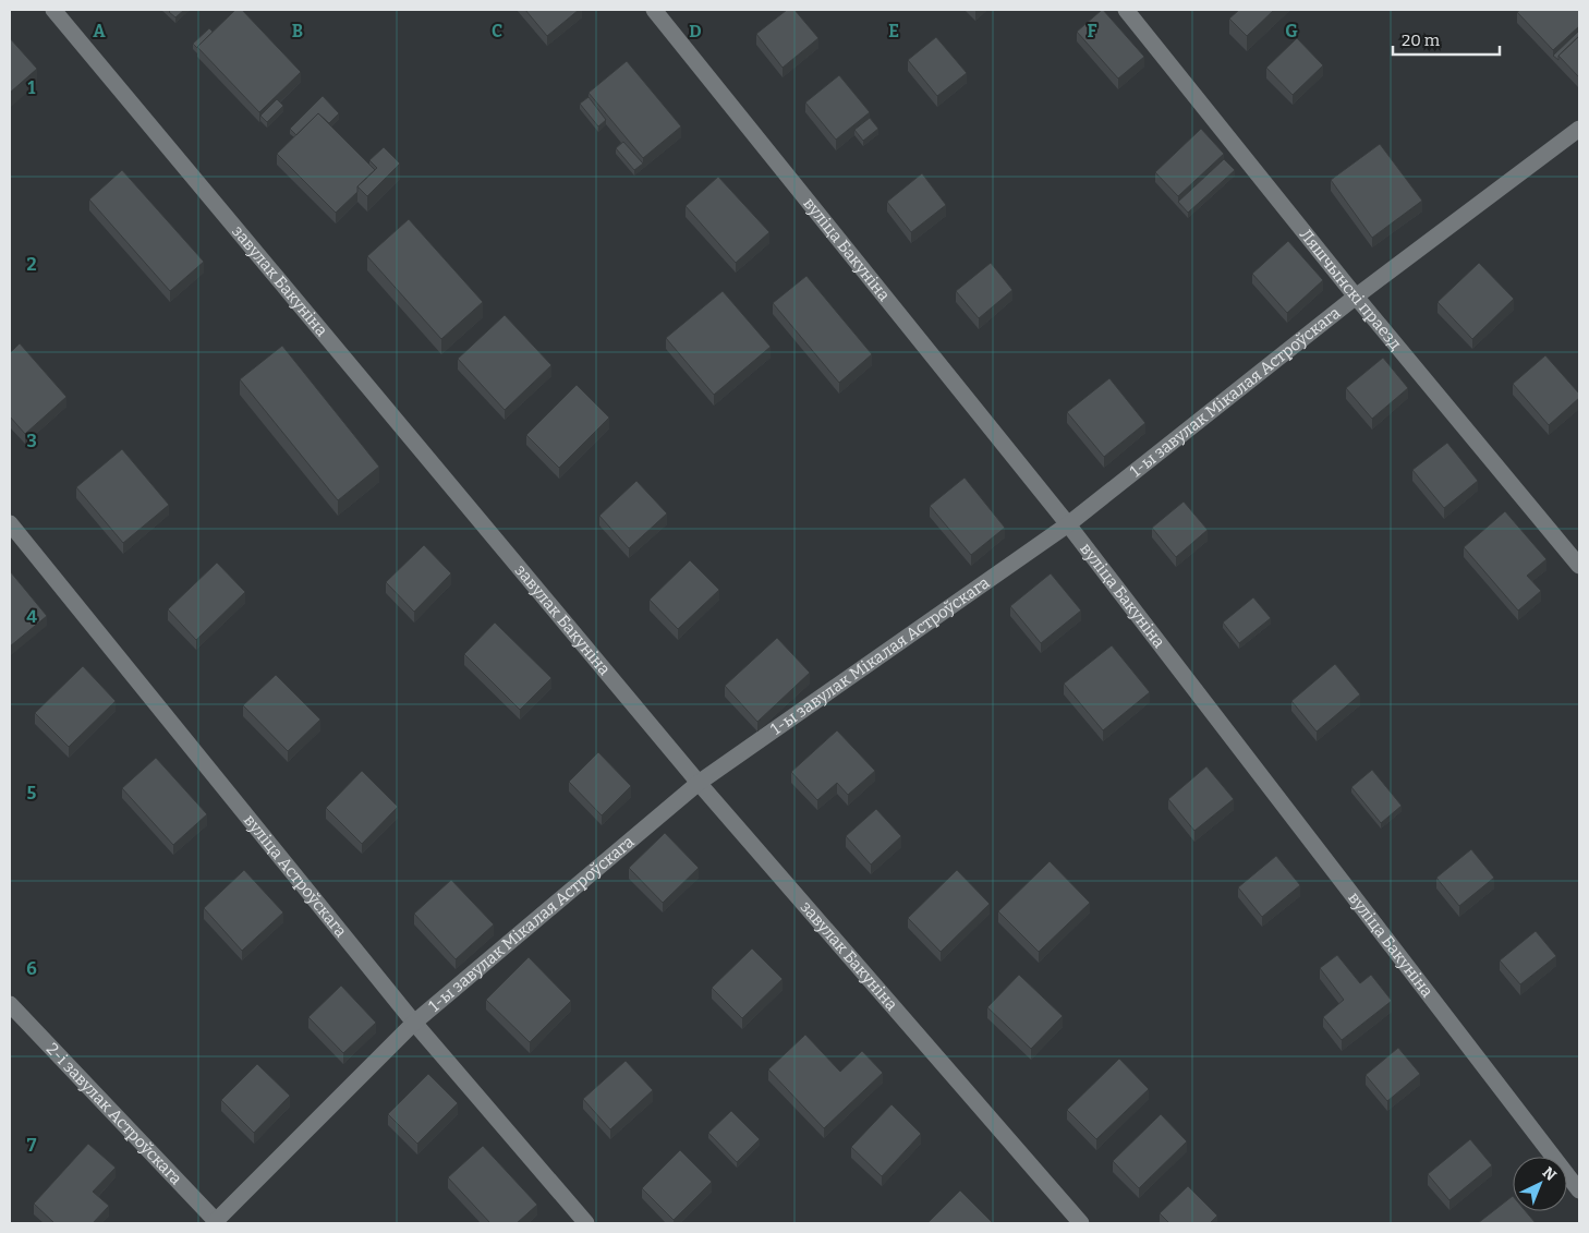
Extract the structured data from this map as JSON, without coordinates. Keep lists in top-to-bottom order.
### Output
{
  "streets": {
    "street": [
      "вуліца Бакуніна",
      "завулак Бакуніна",
      "Ляшчынскі праезд",
      "1-ы завулак Мікалая Астроўскага",
      "вуліца Астроўскага",
      "2-і завулак Астроўскага"
    ]
  },
  "crossings": [
    ["вуліца Бакуніна", "1-ы завулак Мікалая Астроўскага"],
    ["завулак Бакуніна", "1-ы завулак Мікалая Астроўскага"],
    ["Ляшчынскі праезд", "1-ы завулак Мікалая Астроўскага"],
    ["1-ы завулак Мікалая Астроўскага", "вуліца Астроўскага"],
    ["1-ы завулак Мікалая Астроўскага", "2-і завулак Астроўскага"]
  ],
  "scale_bar": "20 m",
  "north": "top right",
  "grid": {
    "columns": [
      "A",
      "B",
      "C",
      "D",
      "E",
      "F",
      "G"
    ],
    "rows": [
      "1",
      "2",
      "3",
      "4",
      "5",
      "6",
      "7"
    ]
  }
}
